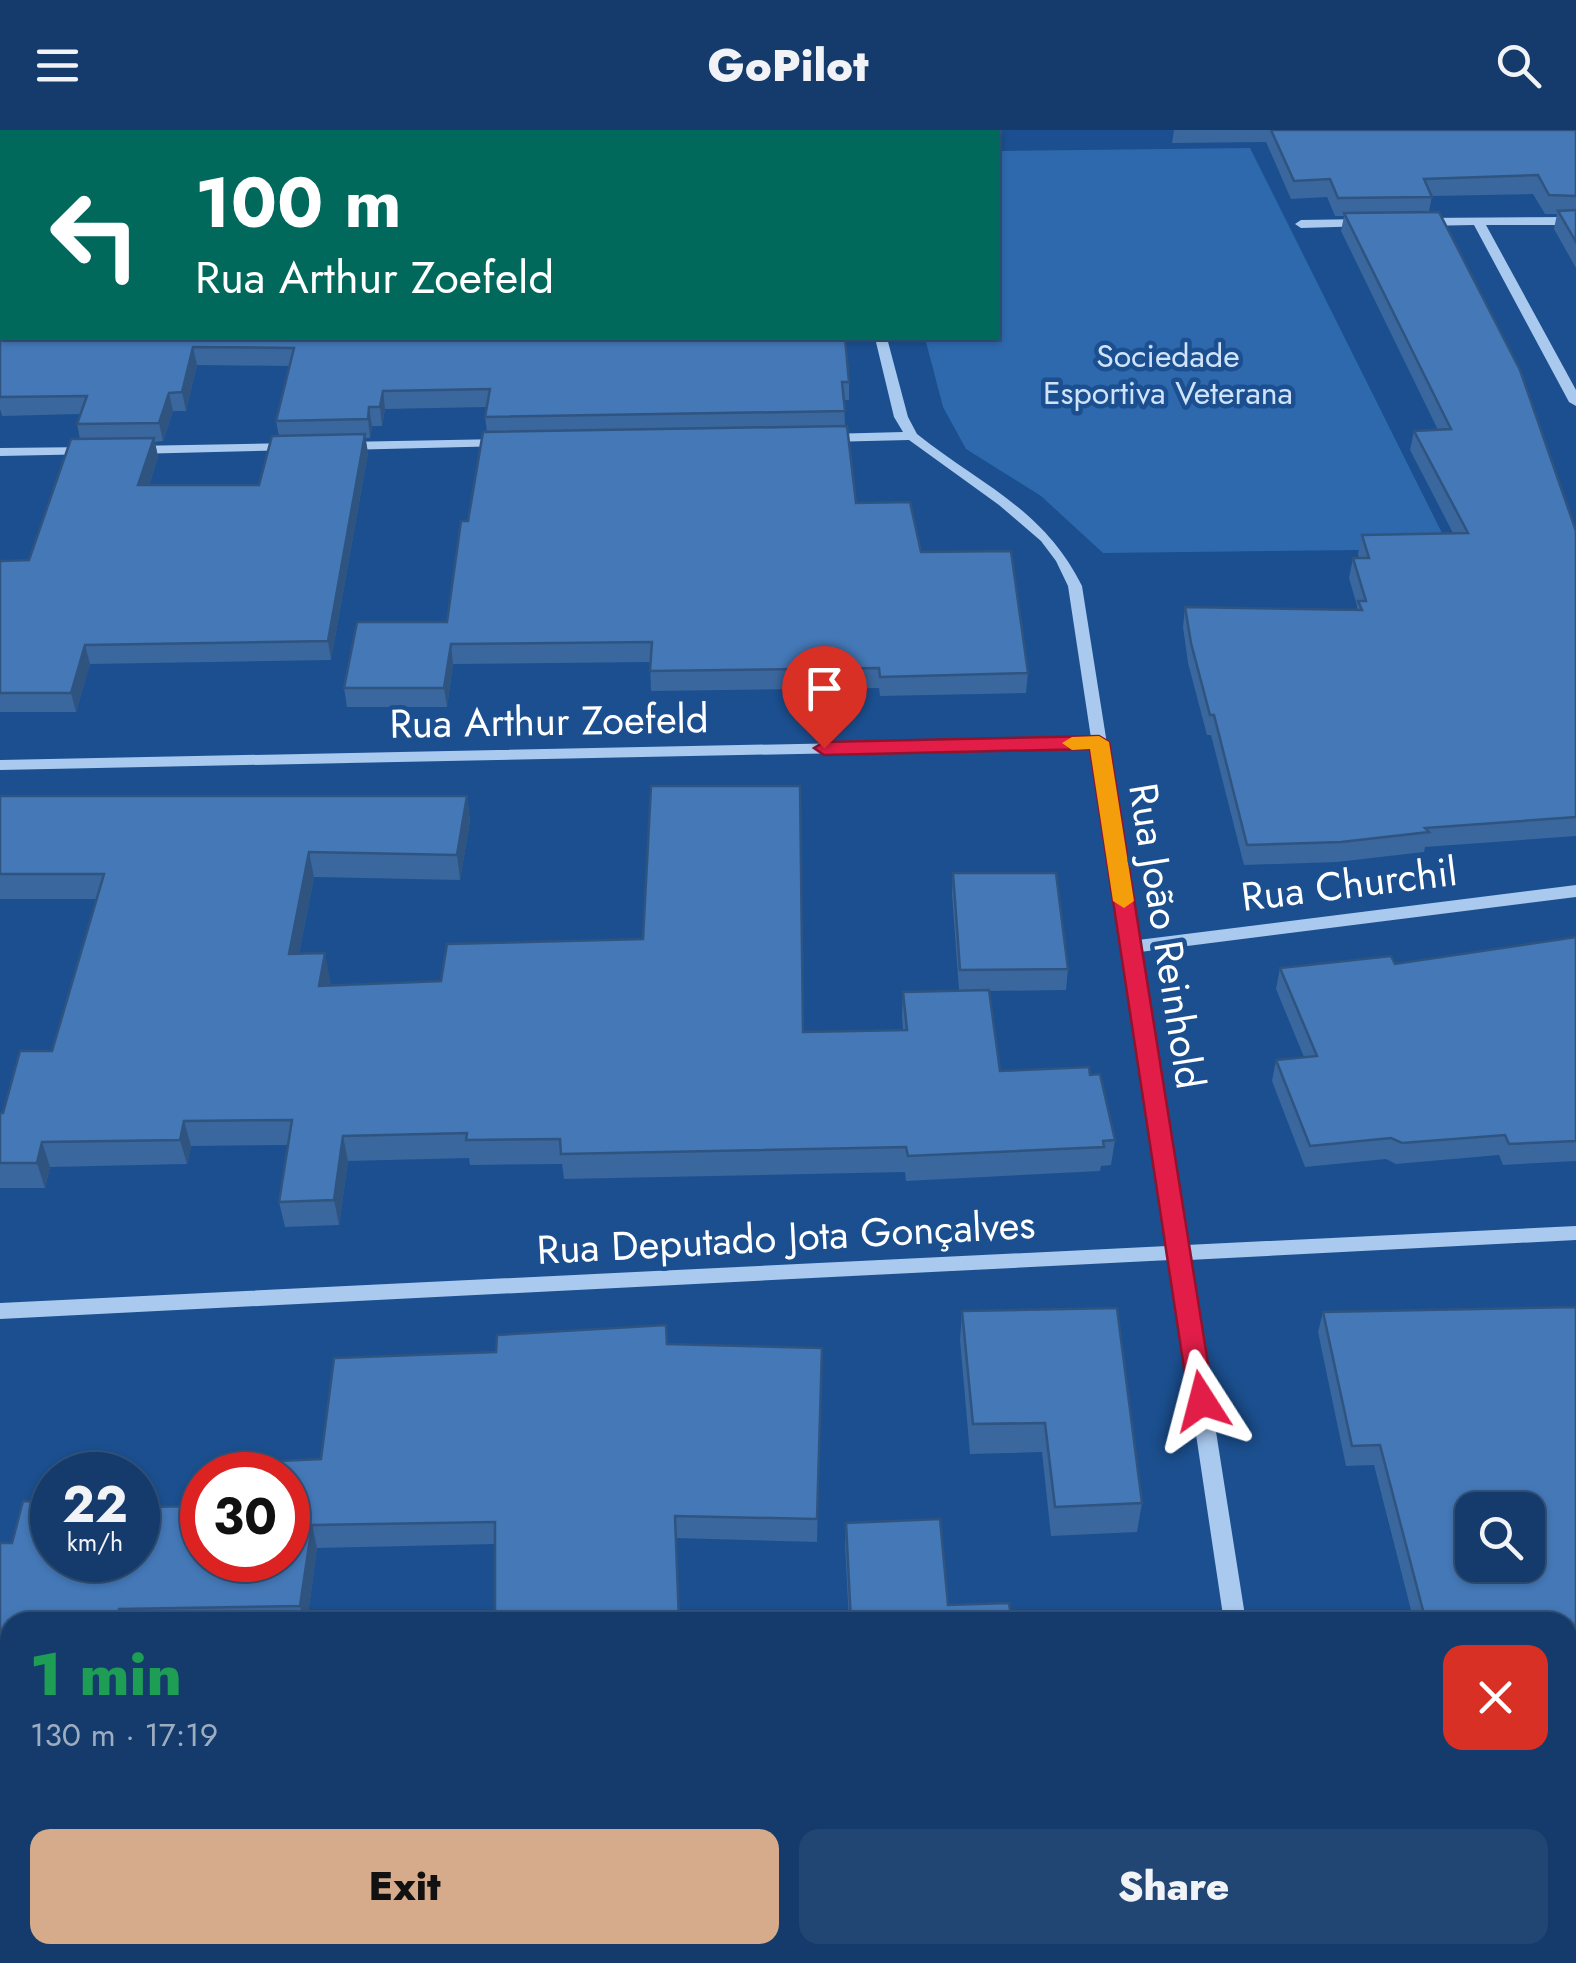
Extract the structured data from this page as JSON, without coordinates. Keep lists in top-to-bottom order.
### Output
{
  "streets": {
    "street": [
      "Rua Arthur Zoefeld",
      "Rua Churchil",
      "Rua João Reinhold",
      "Rua Deputado Jota Gonçalves"
    ]
  },
  "crossings": [
    ["Rua Arthur Zoefeld", "Rua João Reinhold"],
    ["Rua Churchil", "Rua João Reinhold"],
    ["Rua João Reinhold", "Rua Deputado Jota Gonçalves"]
  ],
  "parks": ["Sociedade Esportiva Veterana"],
  "page": {
    "header": "GoPilot",
    "turn": ["100 m", "Rua Arthur Zoefeld"],
    "speed": "22 km/h",
    "limit": "30",
    "heading": ["1 min", "130 m · 17:19"],
    "buttons": ["Exit", "Share"]
  }
}
